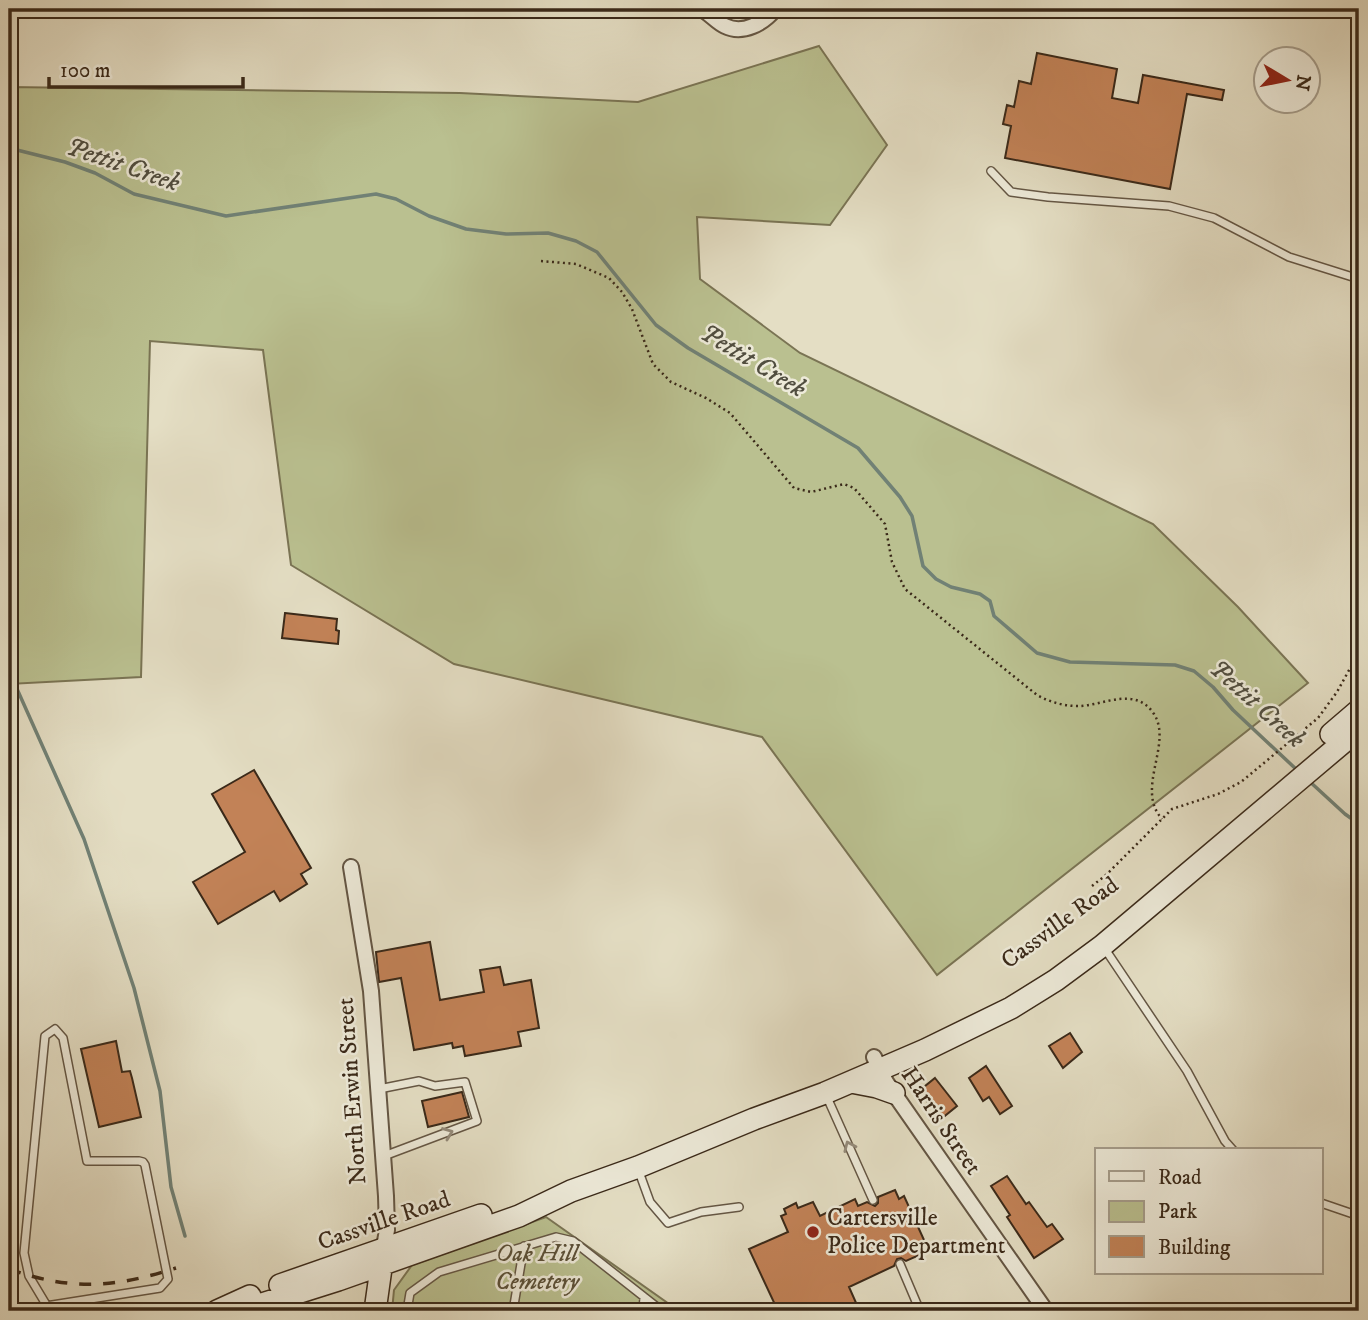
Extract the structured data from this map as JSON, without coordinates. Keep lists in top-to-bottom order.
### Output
{
  "streets": {
    "main road": ["Cassville Road", "North Erwin Street"],
    "street": ["Harris Street"]
  },
  "crossings": [
    ["Cassville Road", "North Erwin Street"],
    ["Cassville Road", "Harris Street"]
  ],
  "water": ["Pettit Creek"],
  "parks": ["Oak Hill Cemetery"],
  "places": ["Cartersville Police Department"],
  "legend": ["Road", "Park", "Building"],
  "scale_bar": "100 m",
  "north": "right"
}
